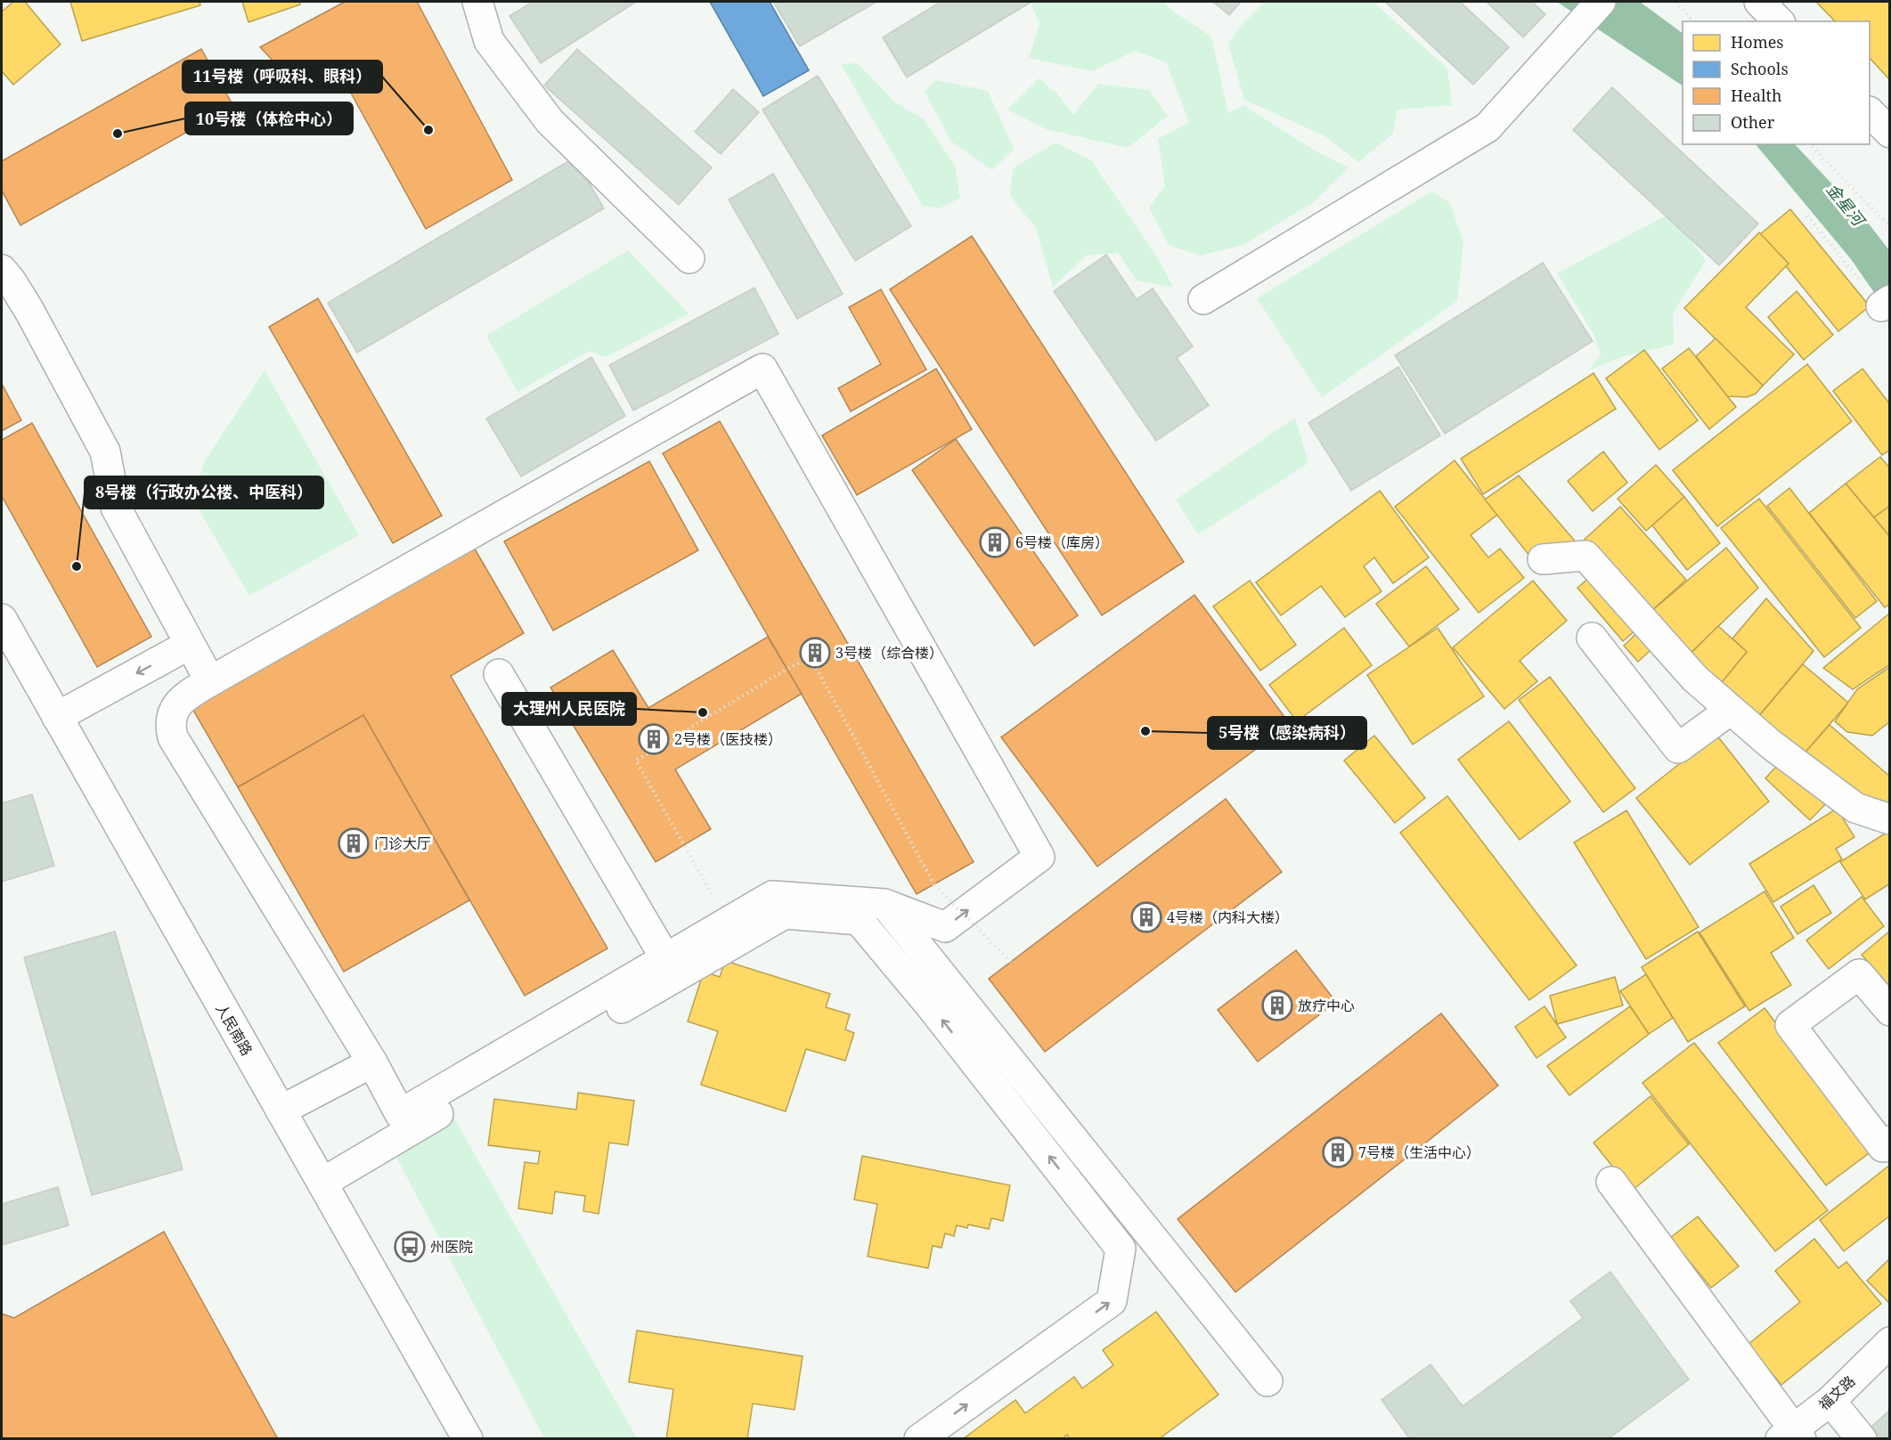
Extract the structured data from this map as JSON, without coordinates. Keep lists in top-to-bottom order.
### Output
{
  "streets": {
    "street": ["人民南路", "福文路"]
  },
  "water": ["金星河"],
  "places": {
    "other": [
      "11号楼（呼吸科、眼科）",
      "10号楼（体检中心）",
      "8号楼（行政办公楼、中医科）",
      "大理州人民医院",
      "5号楼（感染病科）"
    ],
    "building": [
      "6号楼（库房）",
      "3号楼（综合楼）",
      "2号楼（医技楼）",
      "门诊大厅",
      "4号楼（内科大楼）",
      "放疗中心",
      "7号楼（生活中心）"
    ],
    "bus stop": ["州医院"]
  },
  "legend": [
    "Homes",
    "Schools",
    "Health",
    "Other"
  ]
}
